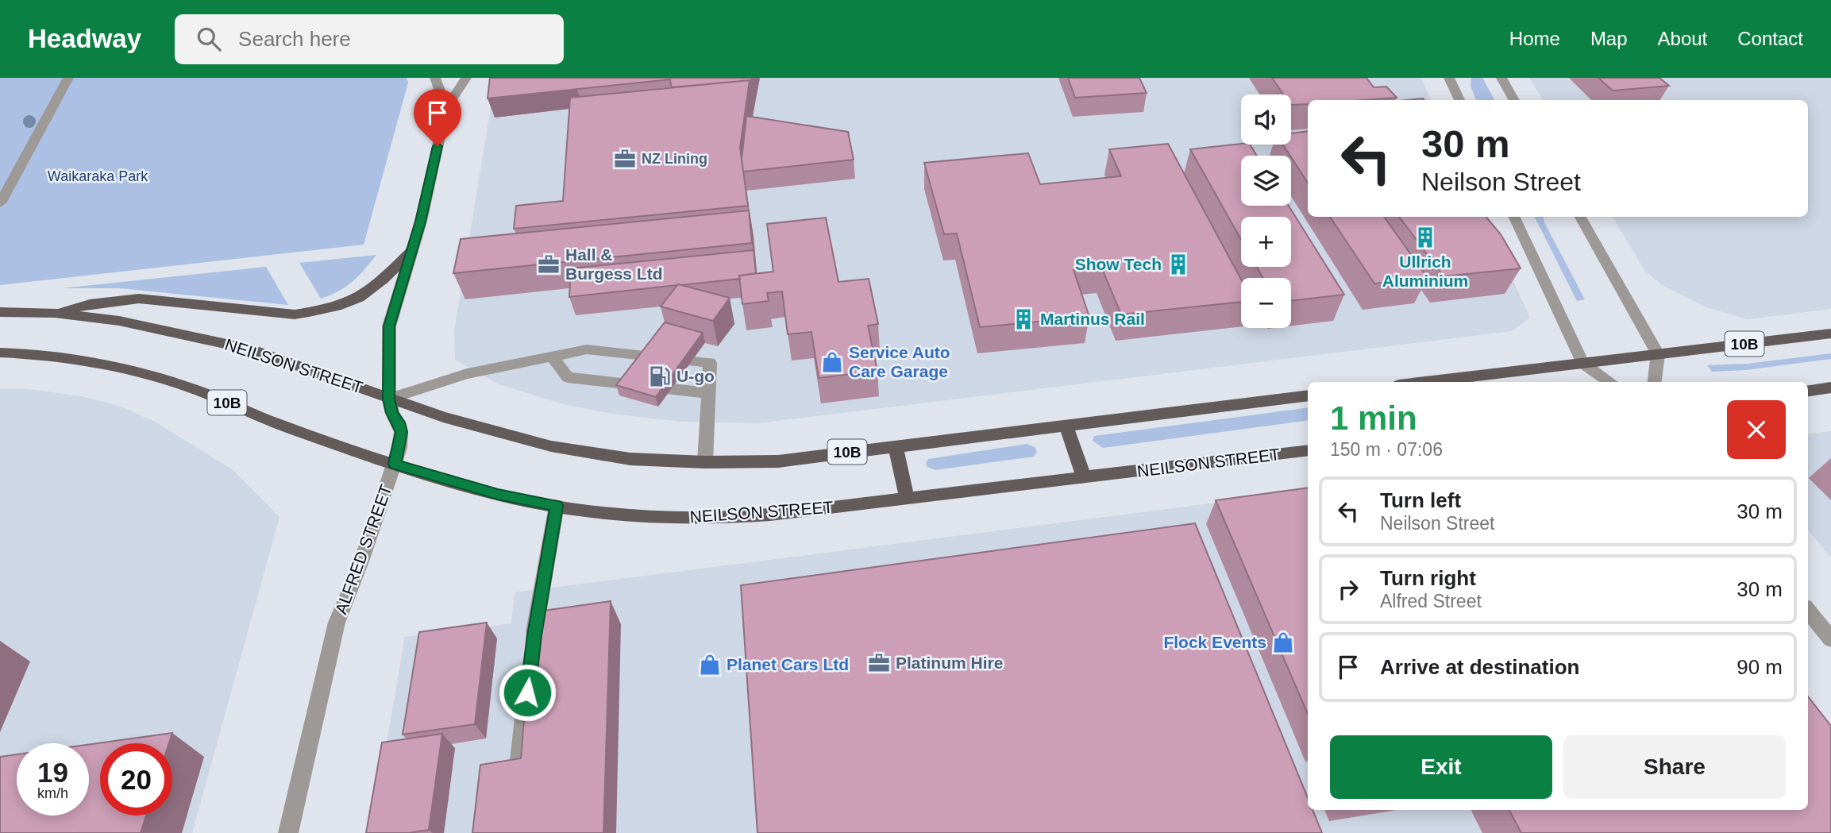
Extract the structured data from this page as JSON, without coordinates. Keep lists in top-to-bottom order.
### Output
{
  "streets": {
    "main road": ["10B", "NEILSON STREET"],
    "street": ["ALFRED STREET"]
  },
  "crossings": [
    ["NEILSON STREET", "ALFRED STREET"]
  ],
  "parks": ["Waikaraka Park"],
  "places": {
    "office": ["NZ Lining", "Hall & Burgess Ltd", "Platinum Hire"],
    "building": ["Ullrich Aluminium", "Show Tech", "Martinus Rail"],
    "shop": ["Service Auto Care Garage", "Flock Events", "Planet Cars Ltd"],
    "fuel station": ["U-go"]
  },
  "page": {
    "header": "Headway",
    "search": "Search here",
    "nav": [
      "Home",
      "Map",
      "About",
      "Contact"
    ],
    "map_buttons": ["+", "−"],
    "turn": ["30 m", "Neilson Street"],
    "heading": ["1 min", "150 m · 07:06"],
    "list": [
      {
        "name": "Turn left",
        "note": "Neilson Street",
        "value": "30 m"
      },
      {
        "name": "Turn right",
        "note": "Alfred Street",
        "value": "30 m"
      },
      {
        "name": "Arrive at destination",
        "value": "90 m"
      }
    ],
    "buttons": ["Exit", "Share"],
    "speed": "19 km/h",
    "limit": "20"
  }
}
